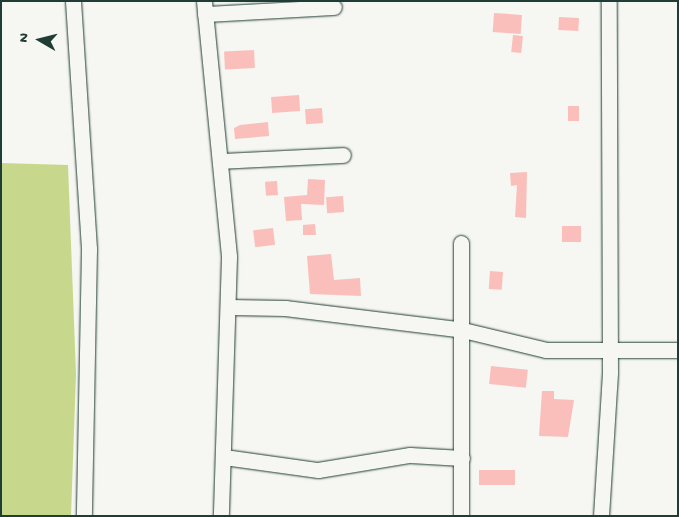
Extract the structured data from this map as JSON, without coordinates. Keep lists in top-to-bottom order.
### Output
{
  "north": "left"
}
